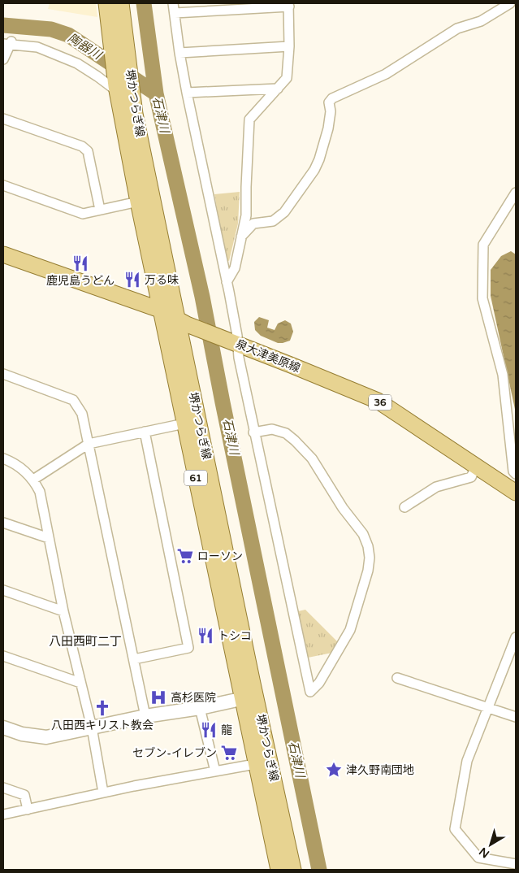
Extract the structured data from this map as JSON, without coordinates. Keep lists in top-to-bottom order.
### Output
{
  "streets": {
    "main road": [
      "堺かつらぎ線",
      "泉大津美原線",
      "36",
      "61"
    ]
  },
  "crossings": [
    ["堺かつらぎ線", "泉大津美原線"]
  ],
  "districts": ["八田西町二丁"],
  "water": ["陶器川", "石津川"],
  "places": {
    "restaurant": [
      "鹿児島うどん",
      "万る味",
      "トシコ",
      "龍"
    ],
    "supermarket": ["ローソン", "セブン-イレブン"],
    "hospital": ["高杉医院"],
    "church": ["八田西キリスト教会"],
    "place": ["津久野南団地"]
  },
  "north": "bottom left"
}
